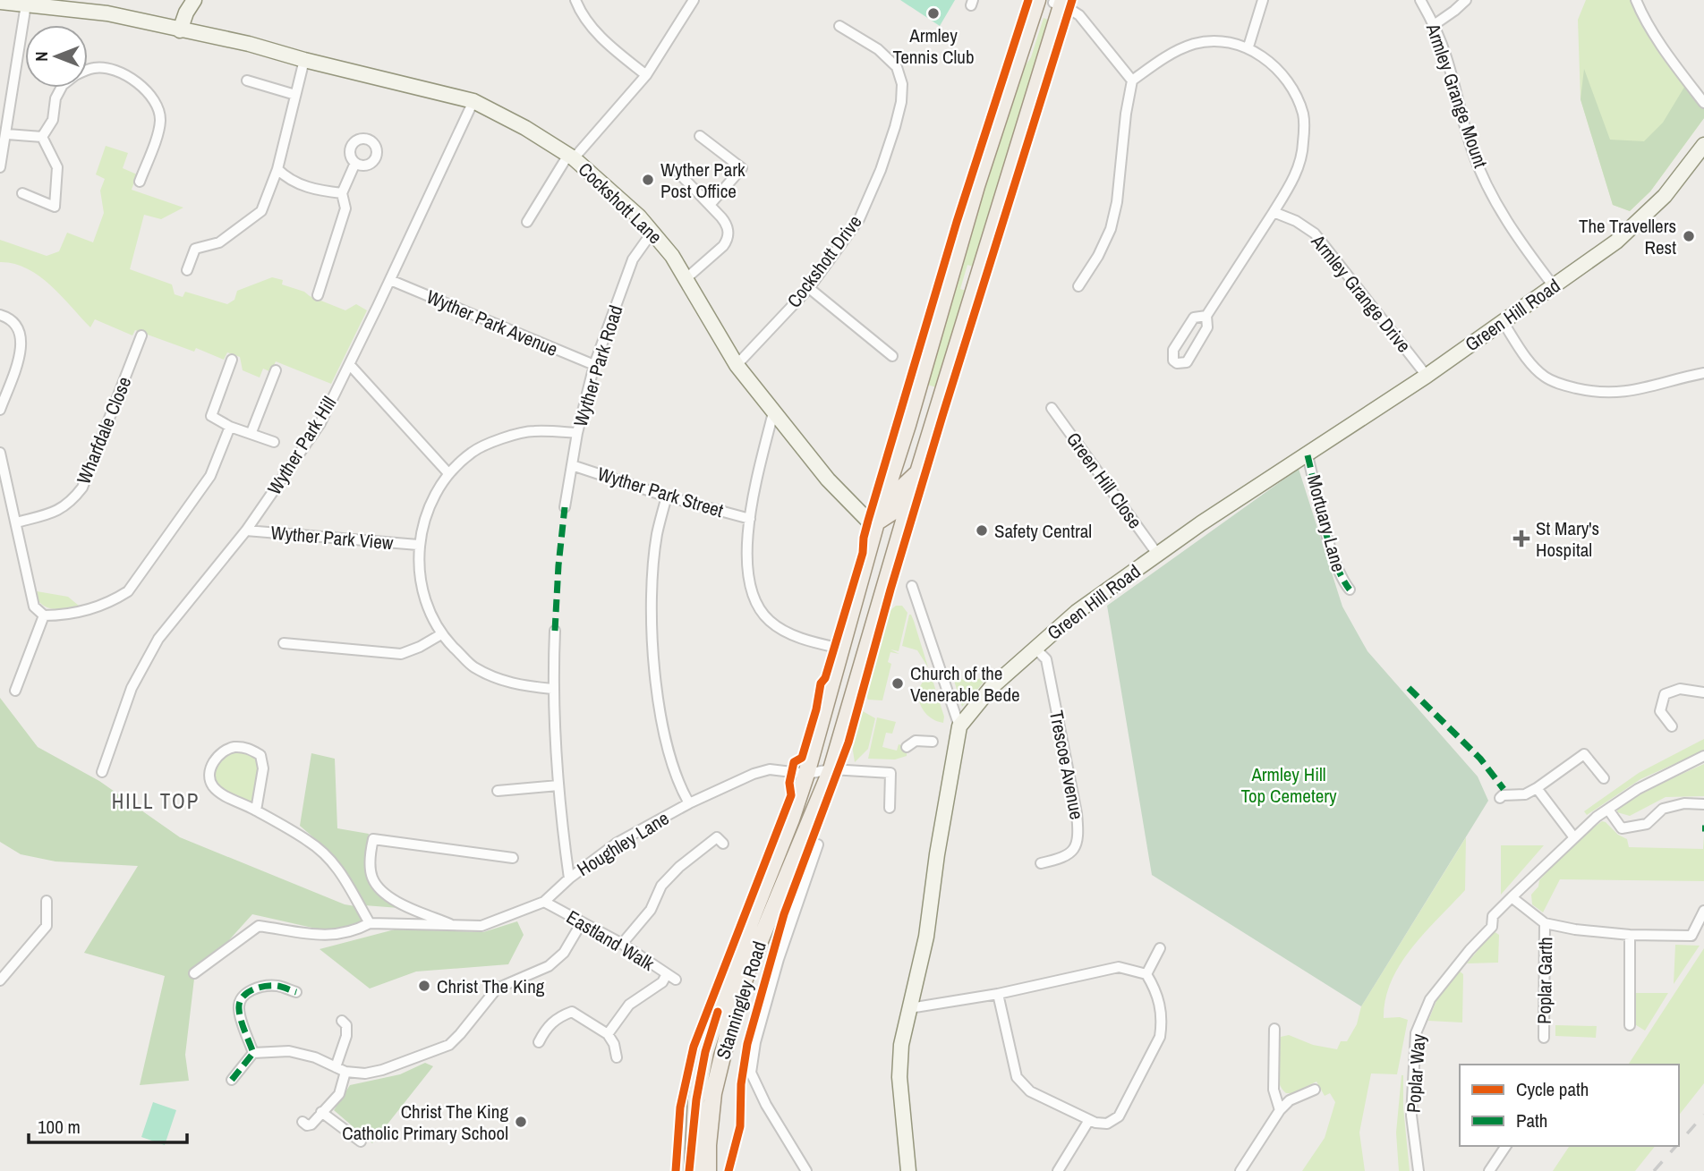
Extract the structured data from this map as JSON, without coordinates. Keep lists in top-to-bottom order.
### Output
{
  "streets": {
    "main road": ["Stanningley Road"],
    "street": [
      "Armley Grange Mount",
      "Cockshott Lane",
      "Cockshott Drive",
      "Armley Grange Drive",
      "Green Hill Road",
      "Wyther Park Avenue",
      "Wyther Park Road",
      "Wharfdale Close",
      "Wyther Park Hill",
      "Green Hill Close",
      "Wyther Park Street",
      "Mortuary Lane",
      "Wyther Park View",
      "Trescoe Avenue",
      "Houghley Lane",
      "Eastland Walk",
      "Poplar Garth",
      "Poplar Way"
    ]
  },
  "crossings": [
    ["Armley Grange Mount", "Green Hill Road"],
    ["Cockshott Lane", "Cockshott Drive"],
    ["Cockshott Lane", "Wyther Park Road"],
    ["Cockshott Lane", "Wyther Park Hill"],
    ["Cockshott Lane", "Stanningley Road"],
    ["Armley Grange Drive", "Green Hill Road"],
    ["Green Hill Road", "Green Hill Close"],
    ["Green Hill Road", "Mortuary Lane"],
    ["Green Hill Road", "Trescoe Avenue"],
    ["Wyther Park Avenue", "Wyther Park Road"],
    ["Wyther Park Avenue", "Wyther Park Hill"],
    ["Wyther Park Road", "Wyther Park Street"],
    ["Wyther Park Hill", "Wyther Park View"],
    ["Houghley Lane", "Eastland Walk"],
    ["Houghley Lane", "Stanningley Road"]
  ],
  "districts": ["HILL TOP"],
  "parks": ["Armley Hill Top Cemetery"],
  "places": {
    "other": [
      "Armley Tennis Club",
      "Wyther Park Post Office",
      "The Travellers Rest",
      "Safety Central",
      "Church of the Venerable Bede",
      "Christ The King",
      "Christ The King Catholic Primary School"
    ],
    "health": ["St Mary's Hospital"]
  },
  "legend": ["Cycle path", "Path"],
  "scale_bar": "100 m",
  "north": "left"
}
